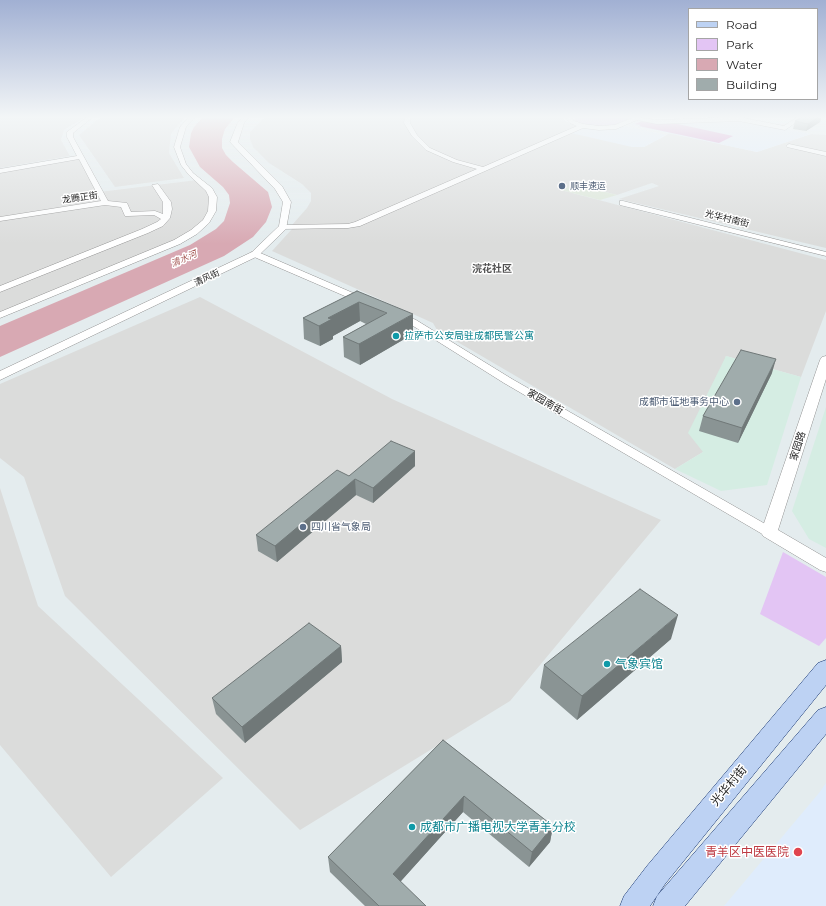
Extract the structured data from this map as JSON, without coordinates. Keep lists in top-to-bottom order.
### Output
{
  "streets": {
    "main road": ["光华村街"],
    "street": [
      "龙腾正街",
      "光华村南街",
      "清风街",
      "家园南街",
      "家园路"
    ]
  },
  "crossings": [
    ["清风街", "家园南街"],
    ["家园南街", "家园路"]
  ],
  "districts": ["浣花社区"],
  "water": ["清水河"],
  "places": [
    "顺丰速运",
    "拉萨市公安局驻成都民警公寓",
    "成都市征地事务中心",
    "四川省气象局",
    "气象宾馆",
    "成都市广播电视大学青羊分校",
    "青羊区中医医院"
  ],
  "legend": [
    "Road",
    "Park",
    "Water",
    "Building"
  ]
}
